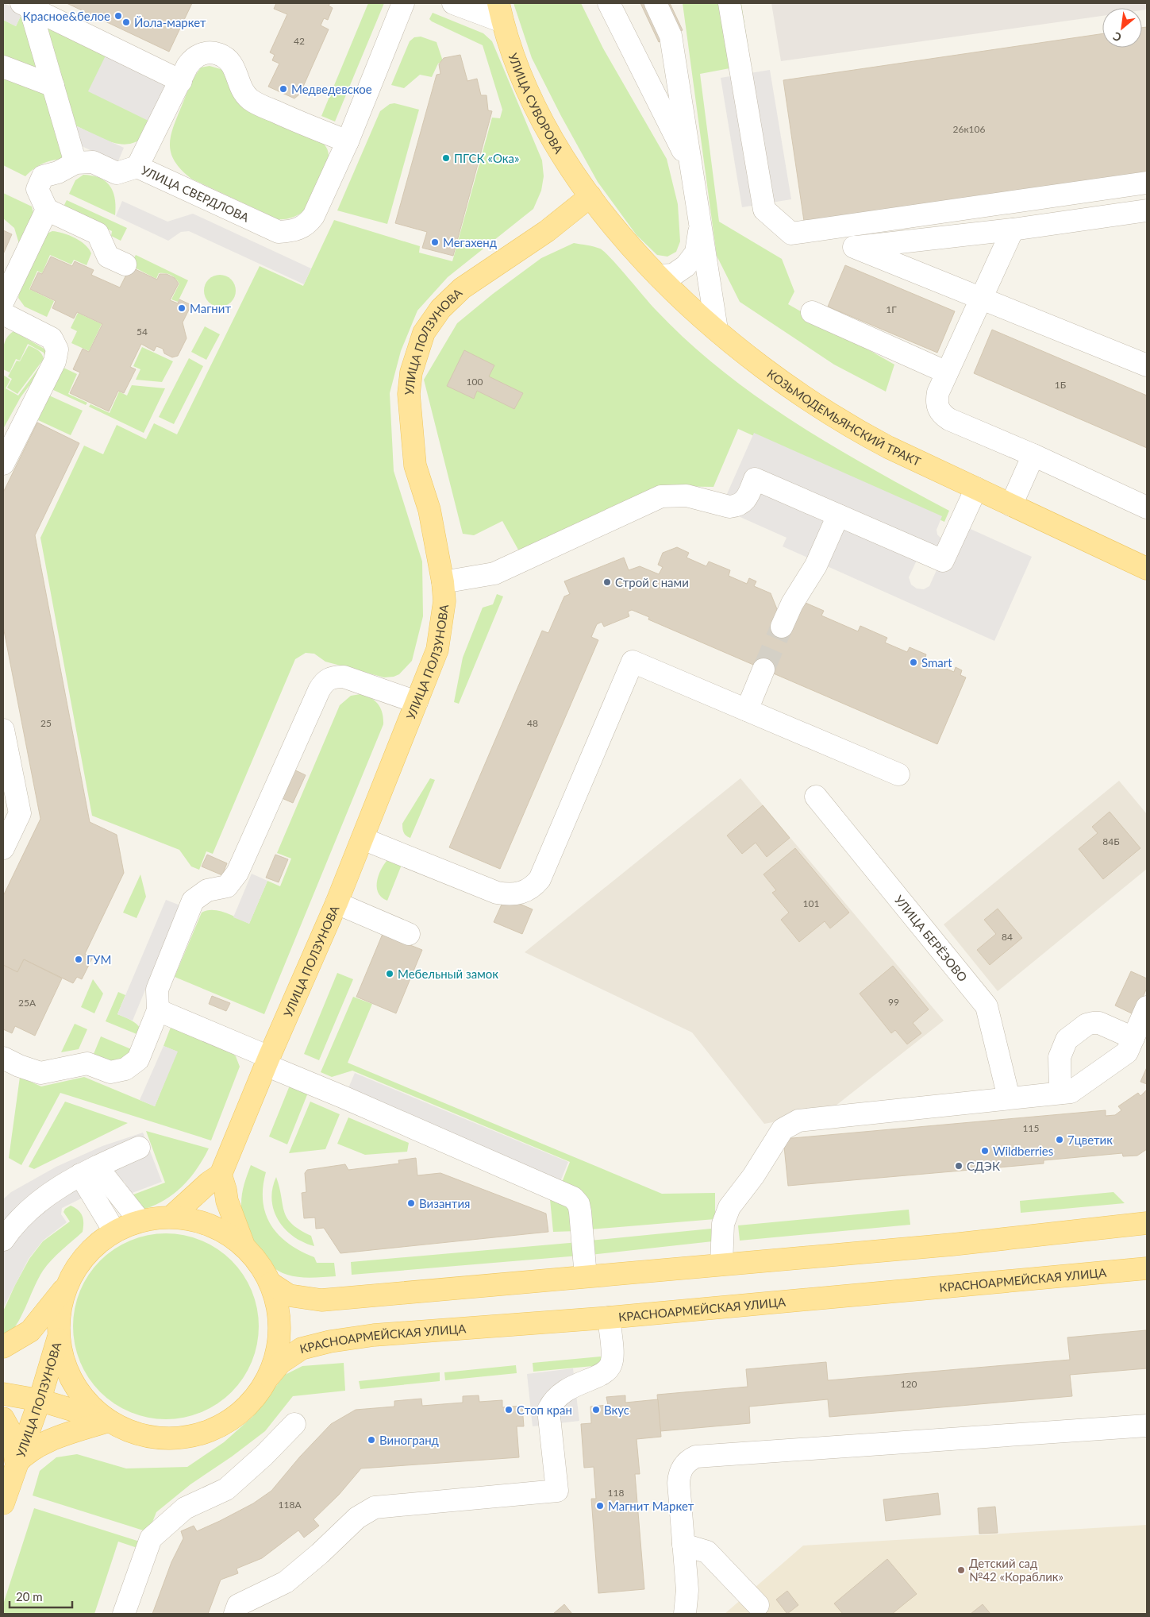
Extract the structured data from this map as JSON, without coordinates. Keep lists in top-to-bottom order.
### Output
{
  "streets": {
    "main road": [
      "УЛИЦА СУВОРОВА",
      "УЛИЦА ПОЛЗУНОВА",
      "КОЗЬМОДЕМЬЯНСКИЙ ТРАКТ",
      "КРАСНОАРМЕЙСКАЯ УЛИЦА"
    ],
    "street": ["УЛИЦА СВЕРДЛОВА", "УЛИЦА БЕРЁЗОВО"]
  },
  "crossings": [
    ["УЛИЦА СУВОРОВА", "УЛИЦА ПОЛЗУНОВА"],
    ["УЛИЦА СУВОРОВА", "КОЗЬМОДЕМЬЯНСКИЙ ТРАКТ"],
    ["УЛИЦА ПОЛЗУНОВА", "КОЗЬМОДЕМЬЯНСКИЙ ТРАКТ"]
  ],
  "places": [
    "Красное&белое",
    "Йола-маркет",
    "Медведевское",
    "ПГСК «Ока»",
    "Мегахенд",
    "Магнит",
    "Строй с нами",
    "Smart",
    "ГУМ",
    "Мебельный замок",
    "7цветик",
    "Wildberries",
    "СДЭК",
    "Византия",
    "Стоп кран",
    "Вкус",
    "Виногранд",
    "Магнит Маркет",
    "Детский сад №42 «Кораблик»"
  ],
  "house_numbers": [
    "42",
    "26к106",
    "1Г",
    "54",
    "100",
    "1Б",
    "25",
    "48",
    "84Б",
    "101",
    "84",
    "99",
    "25А",
    "115",
    "120",
    "118",
    "118А"
  ],
  "scale_bar": "20 m",
  "north": "bottom left"
}
